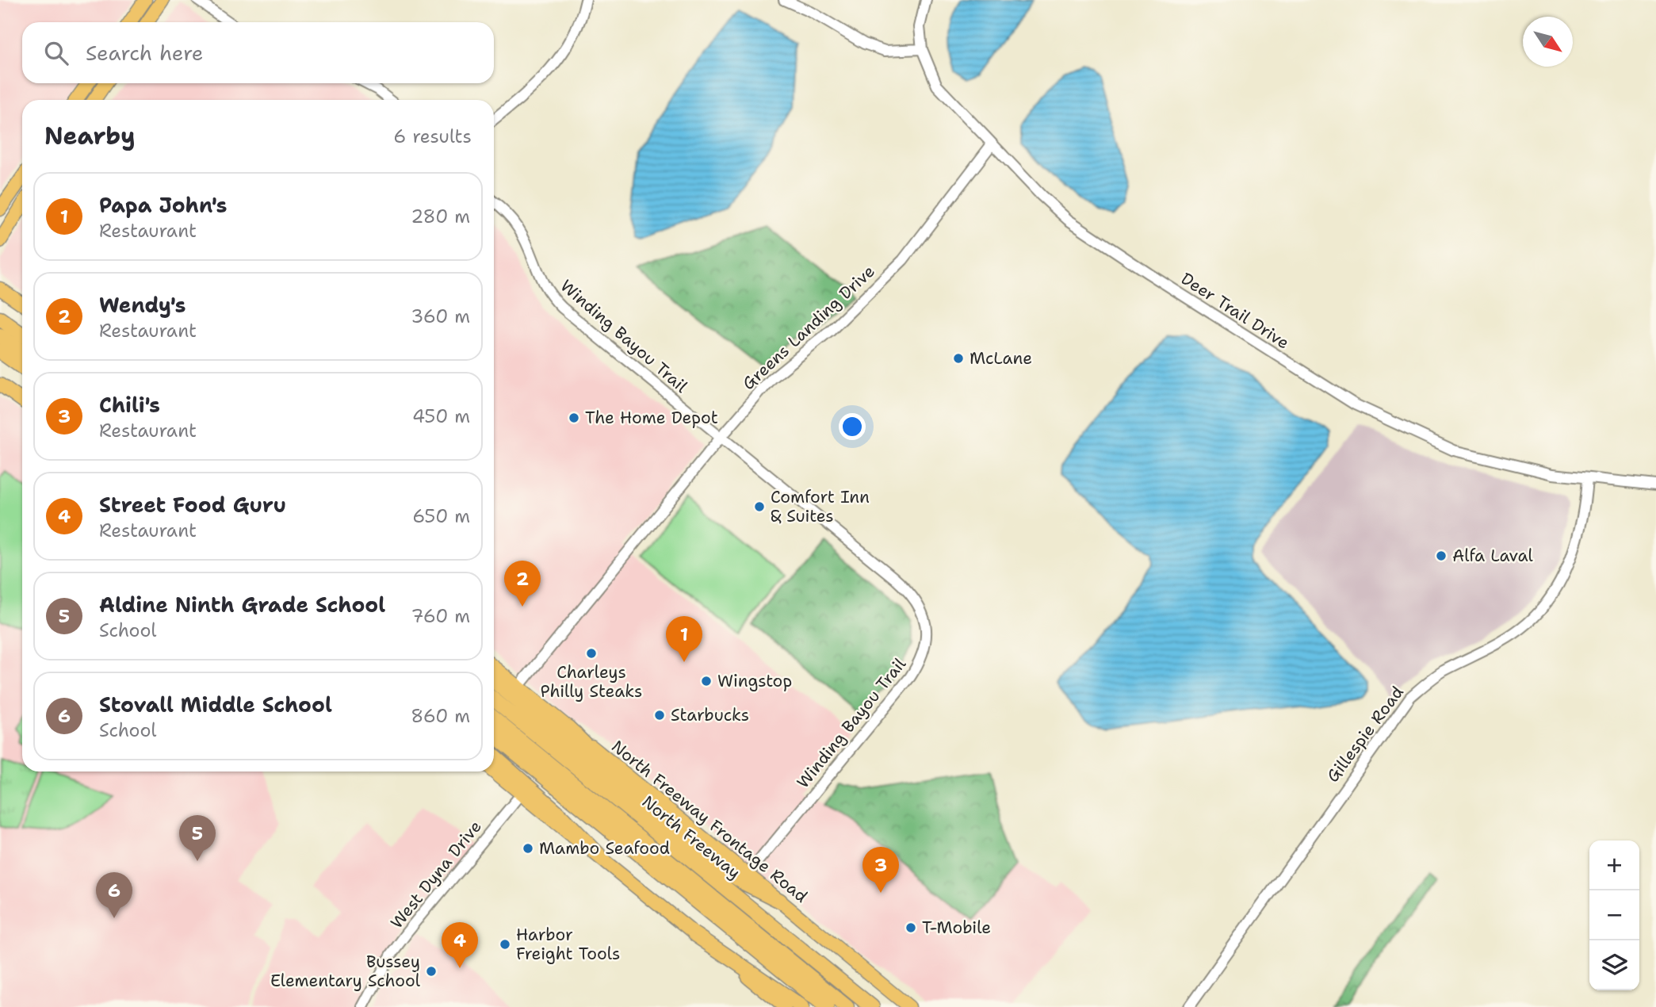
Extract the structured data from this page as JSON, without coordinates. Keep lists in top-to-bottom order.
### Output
{
  "streets": {
    "highway": ["North Freeway"],
    "main road": ["North Freeway Frontage Road"],
    "street": [
      "Deer Trail Drive",
      "Greens Landing Drive",
      "Winding Bayou Trail",
      "Gillespie Road",
      "West Dyna Drive"
    ]
  },
  "crossings": [
    ["Deer Trail Drive", "Greens Landing Drive"],
    ["Deer Trail Drive", "Gillespie Road"],
    ["Greens Landing Drive", "Winding Bayou Trail"],
    ["Greens Landing Drive", "North Freeway Frontage Road"],
    ["Winding Bayou Trail", "North Freeway Frontage Road"]
  ],
  "places": [
    "McLane",
    "The Home Depot",
    "Comfort Inn & Suites",
    "Alfa Laval",
    "Charleys Philly Steaks",
    "Wingstop",
    "Starbucks",
    "Mambo Seafood",
    "T-Mobile",
    "Harbor Freight Tools",
    "Bussey Elementary School"
  ],
  "north": "bottom right",
  "page": {
    "search": "Search here",
    "heading": ["Nearby", "6 results"],
    "list": [
      {
        "mark": "1",
        "name": "Papa John's",
        "note": "Restaurant",
        "value": "280 m"
      },
      {
        "mark": "2",
        "name": "Wendy's",
        "note": "Restaurant",
        "value": "360 m"
      },
      {
        "mark": "3",
        "name": "Chili's",
        "note": "Restaurant",
        "value": "450 m"
      },
      {
        "mark": "4",
        "name": "Street Food Guru",
        "note": "Restaurant",
        "value": "650 m"
      },
      {
        "mark": "5",
        "name": "Aldine Ninth Grade School",
        "note": "School",
        "value": "760 m"
      },
      {
        "mark": "6",
        "name": "Stovall Middle School",
        "note": "School",
        "value": "860 m"
      }
    ],
    "pins": [
      "2",
      "1",
      "5",
      "3",
      "6",
      "4"
    ],
    "map_buttons": ["+", "−"]
  }
}
